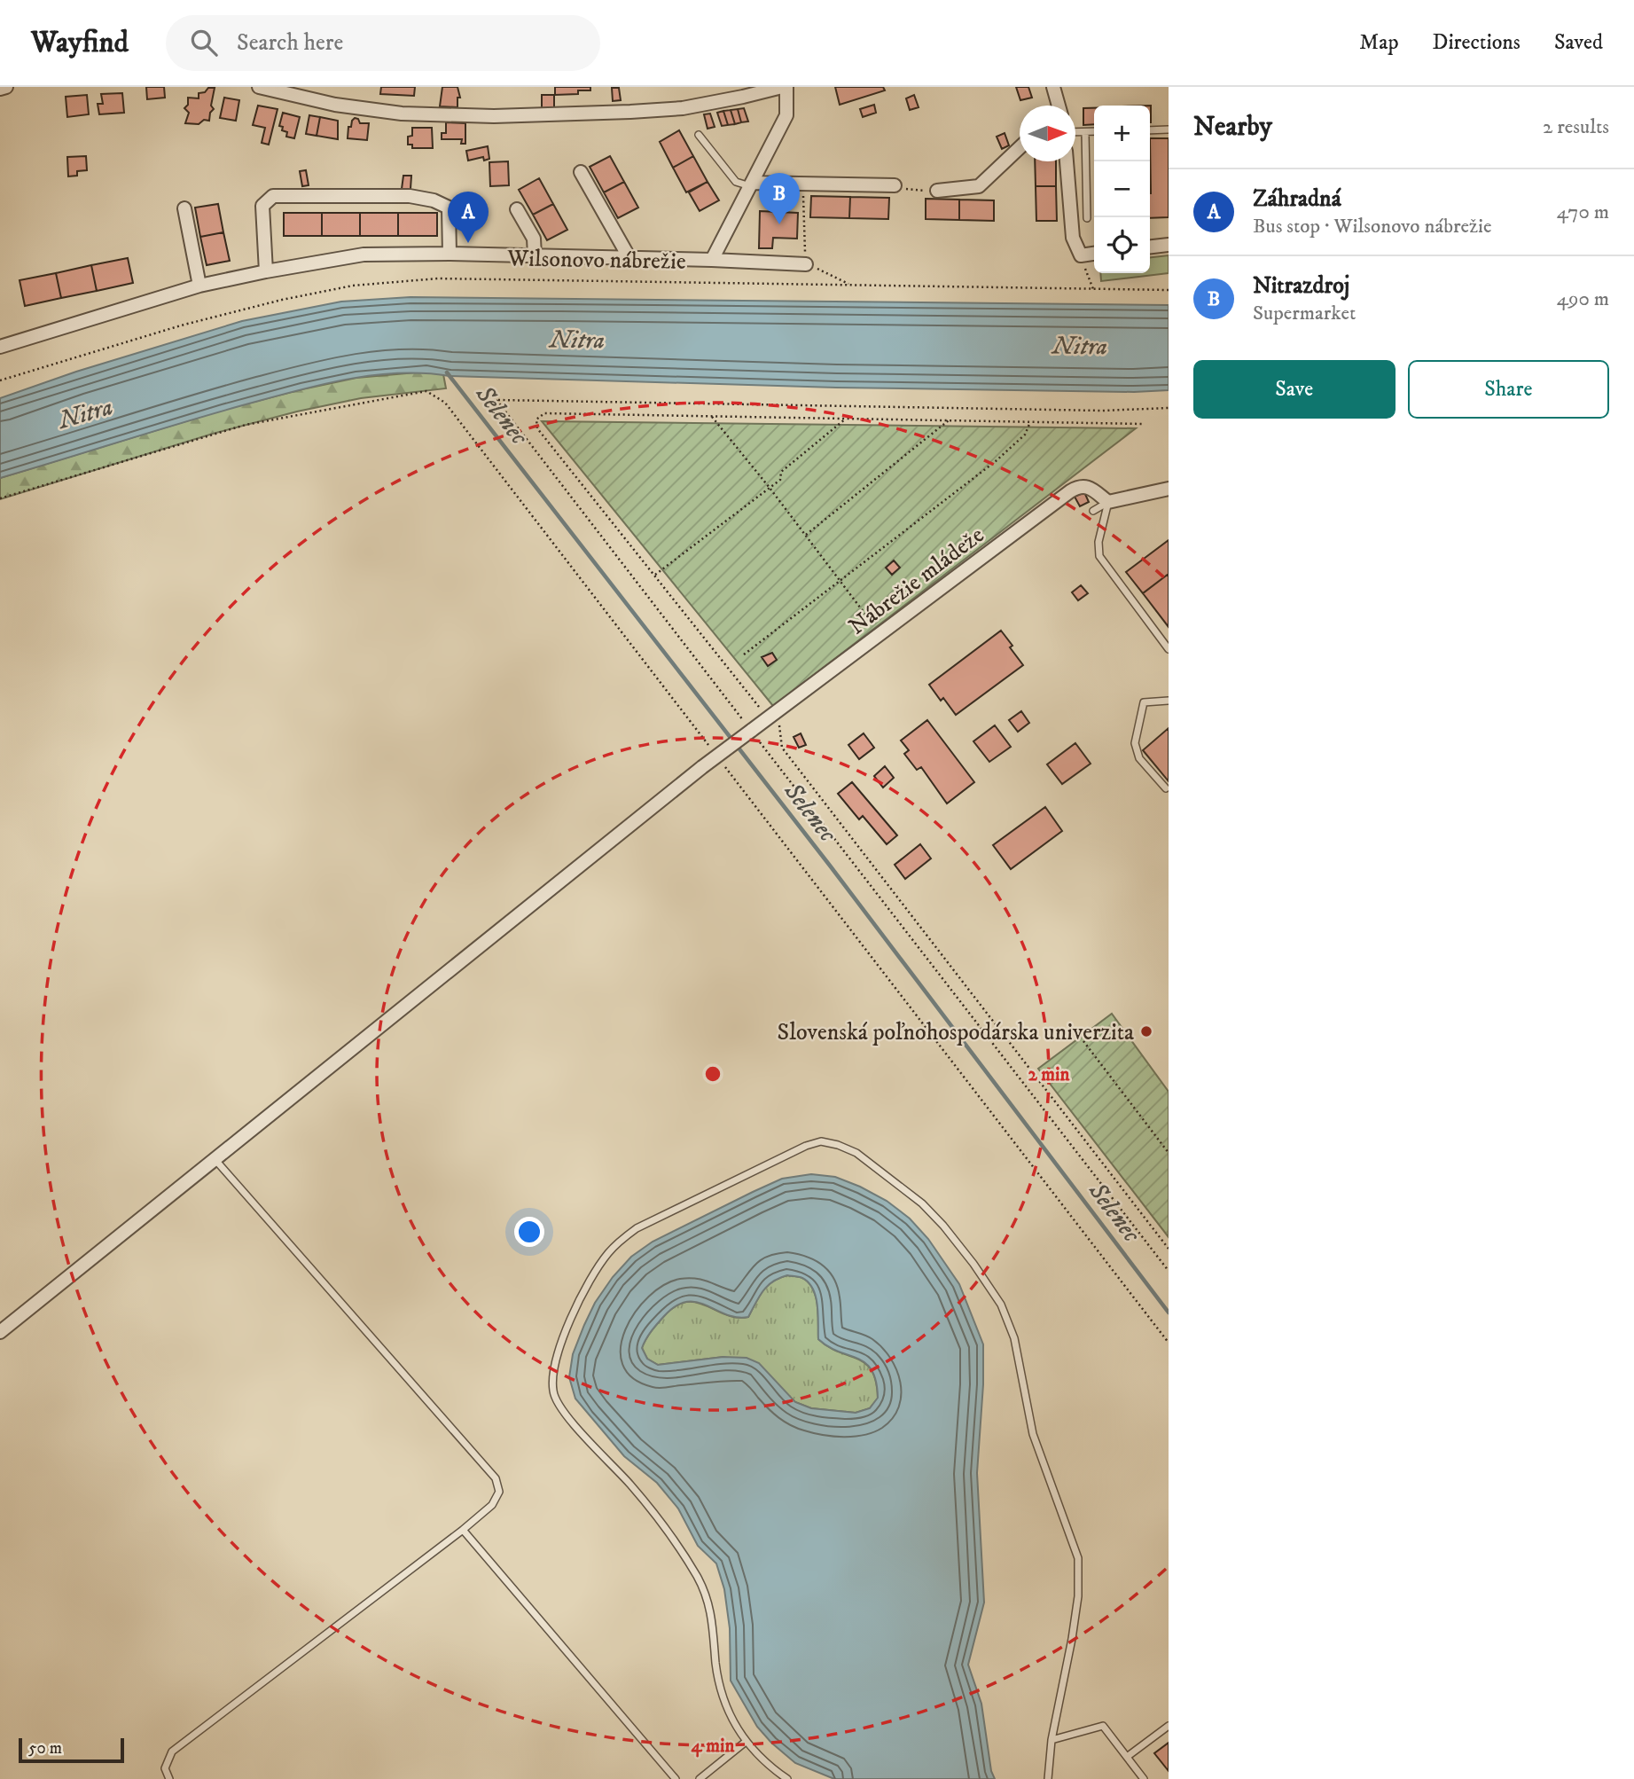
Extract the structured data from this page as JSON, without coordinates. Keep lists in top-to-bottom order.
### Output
{
  "streets": {
    "street": ["Wilsonovo nábrežie", "Nábrežie mládeže"]
  },
  "water": ["Nitra", "Selenec"],
  "places": ["Slovenská poľnohospodárska univerzita"],
  "scale_bar": "50 m",
  "north": "right",
  "page": {
    "header": "Wayfind",
    "search": "Search here",
    "nav": ["Map", "Directions", "Saved"],
    "heading": ["Nearby", "2 results"],
    "map_buttons": ["+", "−"],
    "list": [
      {
        "mark": "A",
        "name": "Záhradná",
        "note": "Bus stop · Wilsonovo nábrežie",
        "value": "470 m"
      },
      {
        "mark": "B",
        "name": "Nitrazdroj",
        "note": "Supermarket",
        "value": "490 m"
      }
    ],
    "pins": ["B", "A"],
    "buttons": ["Save", "Share"],
    "scale": "50 m"
  },
  "rings": ["2 min", "4 min"]
}
